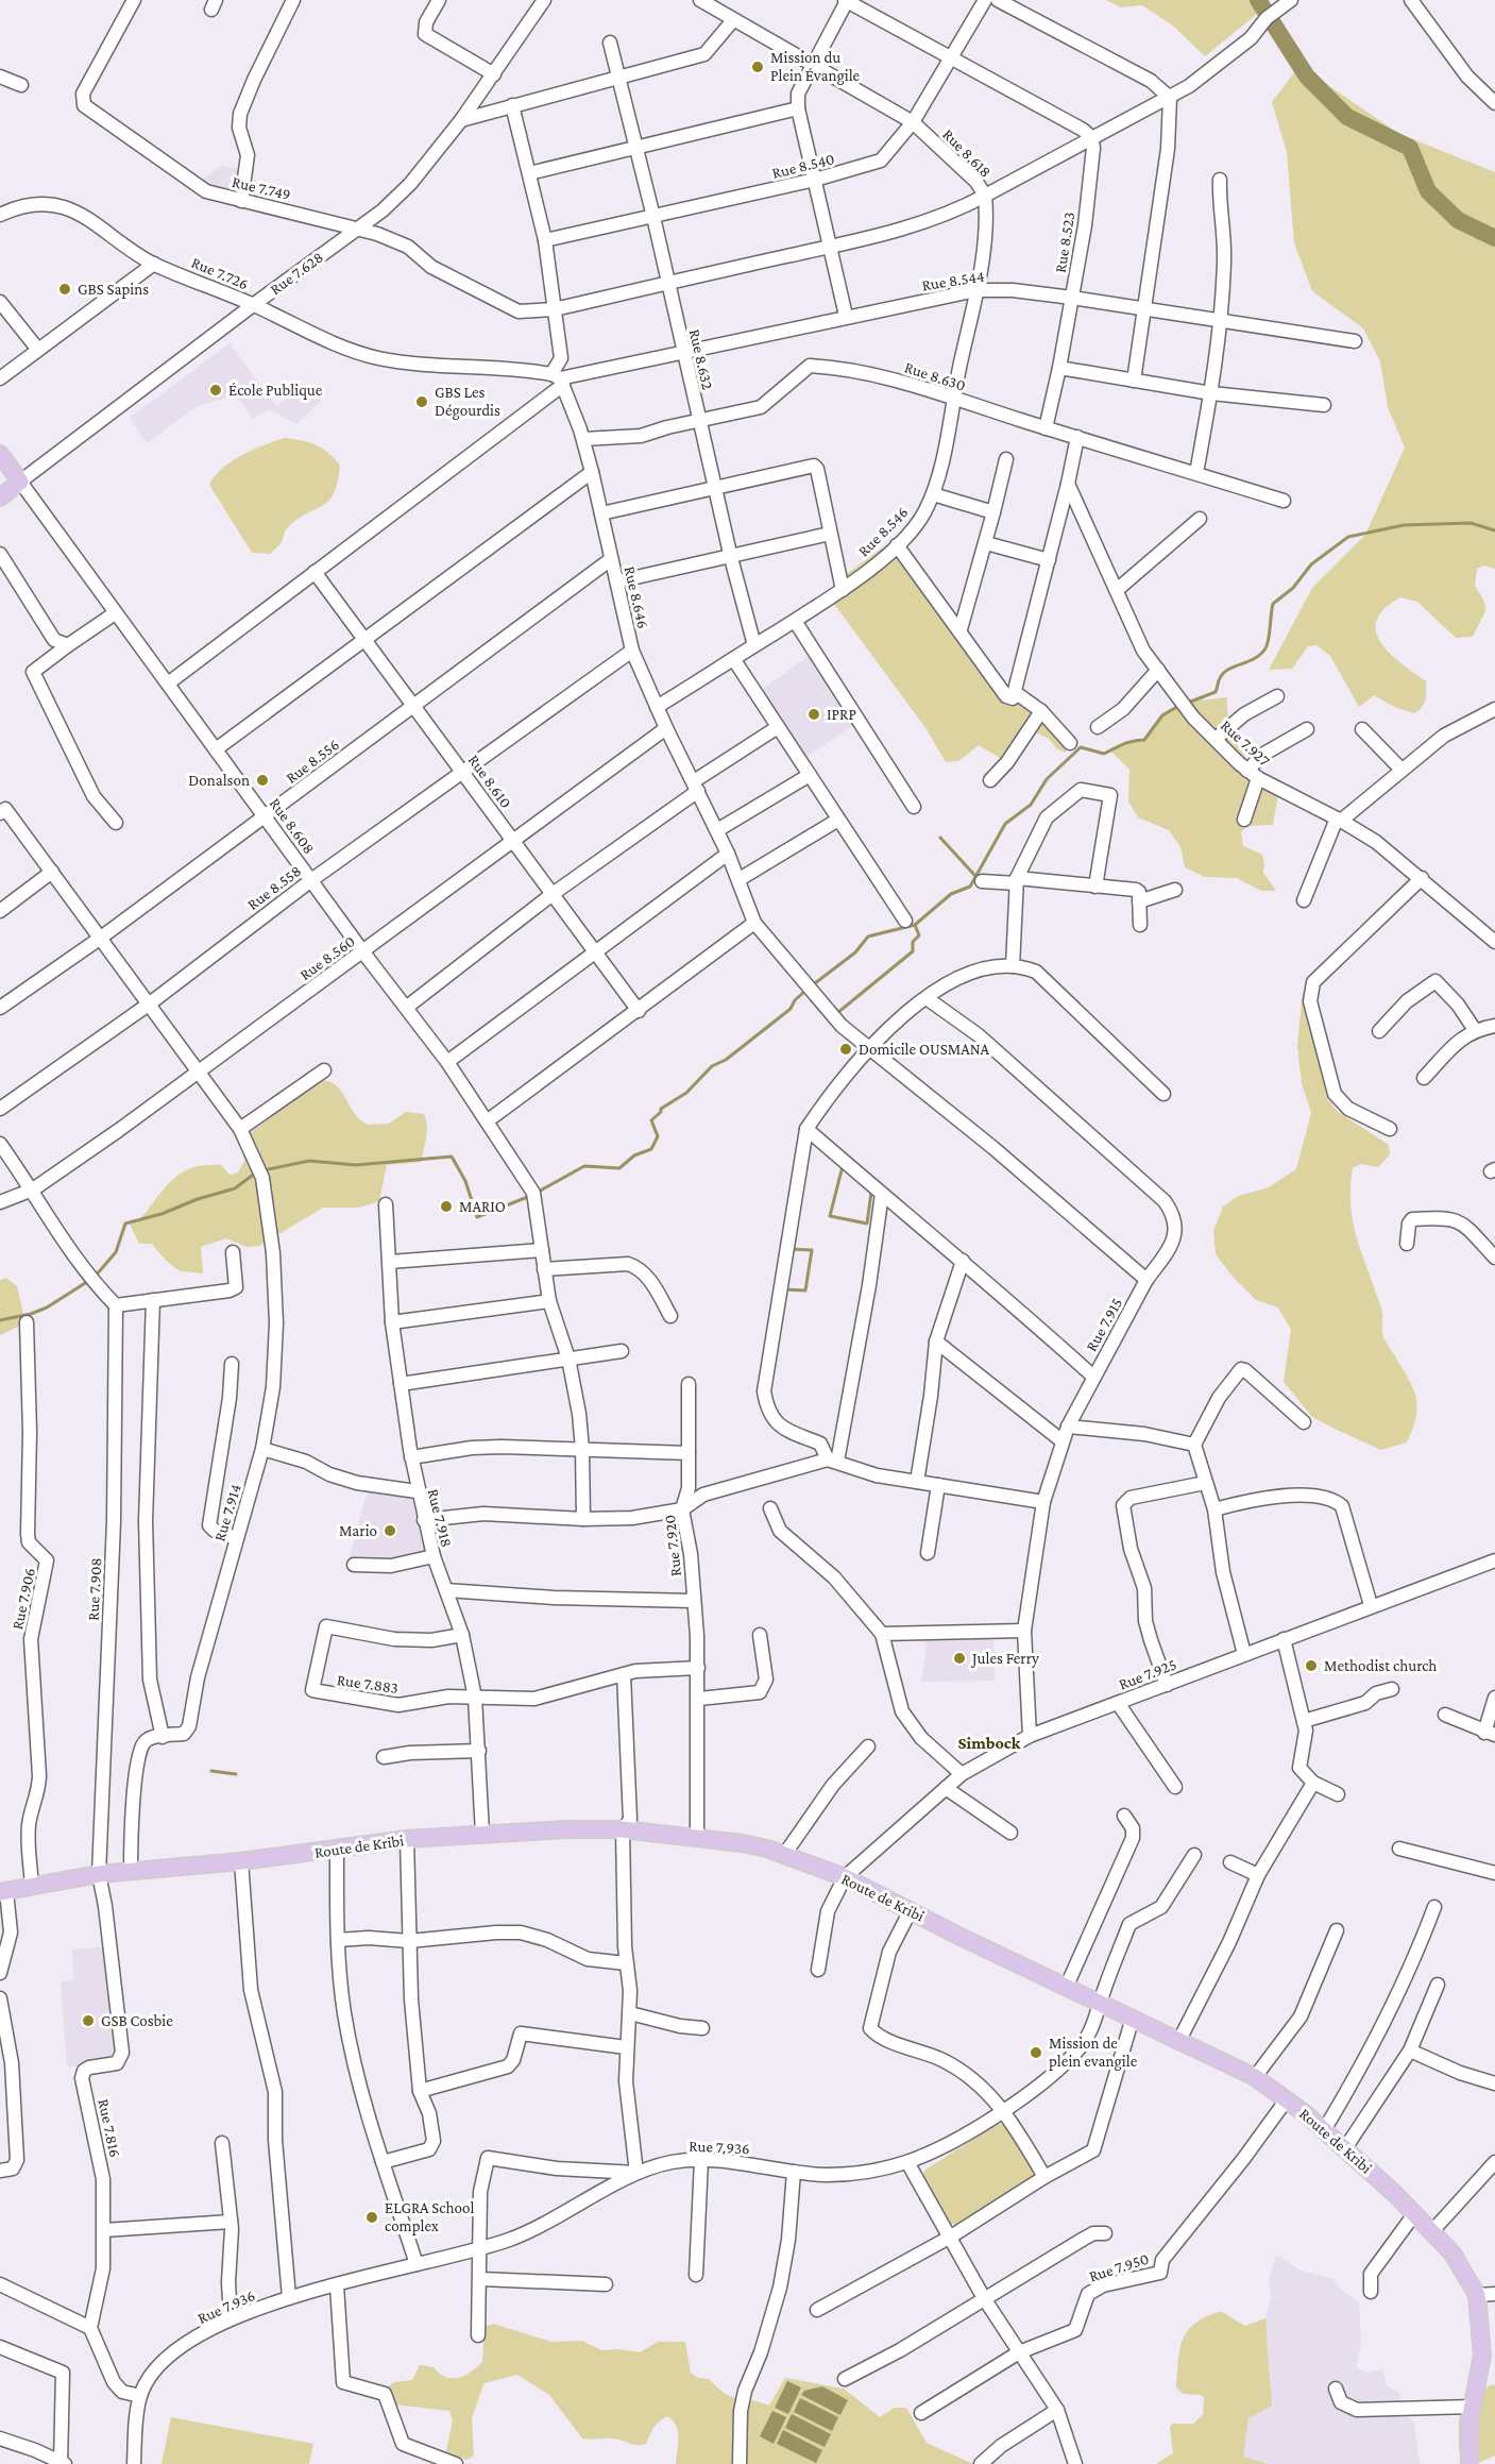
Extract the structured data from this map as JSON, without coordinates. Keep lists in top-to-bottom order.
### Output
{
  "streets": {
    "main road": ["Rue 7.628", "Route de Kribi"],
    "street": [
      "Rue 8.618",
      "Rue 8.540",
      "Rue 7.749",
      "Rue 8.523",
      "Rue 7.726",
      "Rue 8.544",
      "Rue 8.632",
      "Rue 8.630",
      "Rue 8.546",
      "Rue 8.646",
      "Rue 7.927",
      "Rue 8.556",
      "Rue 8.610",
      "Rue 8.608",
      "Rue 8.558",
      "Rue 8.560",
      "Rue 7.915",
      "Rue 7.914",
      "Rue 7.918",
      "Rue 7.920",
      "Rue 7.908",
      "Rue 7.906",
      "Rue 7.925",
      "Rue 7.883",
      "Rue 7.816",
      "Rue 7.936",
      "Rue 7.950"
    ]
  },
  "crossings": [
    ["Rue 8.618", "Rue 8.540"],
    ["Rue 8.618", "Rue 7.749"],
    ["Rue 8.618", "Rue 8.523"],
    ["Rue 8.618", "Rue 8.546"],
    ["Rue 8.540", "Rue 8.632"],
    ["Rue 7.749", "Rue 7.628"],
    ["Rue 7.749", "Rue 8.632"],
    ["Rue 7.749", "Rue 8.546"],
    ["Rue 8.523", "Rue 8.544"],
    ["Rue 8.523", "Rue 8.630"],
    ["Rue 7.726", "Rue 7.628"],
    ["Rue 7.726", "Rue 8.544"],
    ["Rue 7.726", "Rue 8.646"],
    ["Rue 7.628", "Rue 8.608"],
    ["Rue 8.544", "Rue 8.632"],
    ["Rue 8.544", "Rue 8.546"],
    ["Rue 8.544", "Rue 8.646"],
    ["Rue 8.632", "Rue 8.630"],
    ["Rue 8.632", "Rue 8.546"],
    ["Rue 8.630", "Rue 8.546"],
    ["Rue 8.630", "Rue 8.646"],
    ["Rue 8.546", "Rue 8.646"],
    ["Rue 8.646", "Rue 8.556"],
    ["Rue 8.646", "Rue 8.558"],
    ["Rue 8.646", "Rue 8.560"],
    ["Rue 8.556", "Rue 8.610"],
    ["Rue 8.556", "Rue 8.608"],
    ["Rue 8.556", "Rue 7.914"],
    ["Rue 8.610", "Rue 8.558"],
    ["Rue 8.610", "Rue 8.560"],
    ["Rue 8.608", "Rue 8.558"],
    ["Rue 8.608", "Rue 8.560"],
    ["Rue 8.558", "Rue 7.914"],
    ["Rue 8.560", "Rue 7.914"],
    ["Rue 7.915", "Rue 7.925"],
    ["Rue 7.914", "Route de Kribi"],
    ["Rue 7.918", "Rue 7.883"],
    ["Rue 7.918", "Route de Kribi"],
    ["Rue 7.920", "Rue 7.883"],
    ["Rue 7.920", "Route de Kribi"],
    ["Rue 7.908", "Route de Kribi"],
    ["Rue 7.908", "Rue 7.816"],
    ["Rue 7.906", "Route de Kribi"],
    ["Rue 7.925", "Route de Kribi"],
    ["Route de Kribi", "Rue 7.816"],
    ["Route de Kribi", "Rue 7.936"],
    ["Route de Kribi", "Rue 7.950"]
  ],
  "districts": ["Simbock"],
  "places": [
    "Mission du Plein Évangile",
    "GBS Sapins",
    "École Publique",
    "GBS Les Dégourdis",
    "IPRP",
    "Donalson",
    "Domicile OUSMANA",
    "MARIO",
    "Mario",
    "Jules Ferry",
    "Methodist church",
    "GSB Cosbie",
    "Mission de plein evangile",
    "ELGRA School complex"
  ]
}
